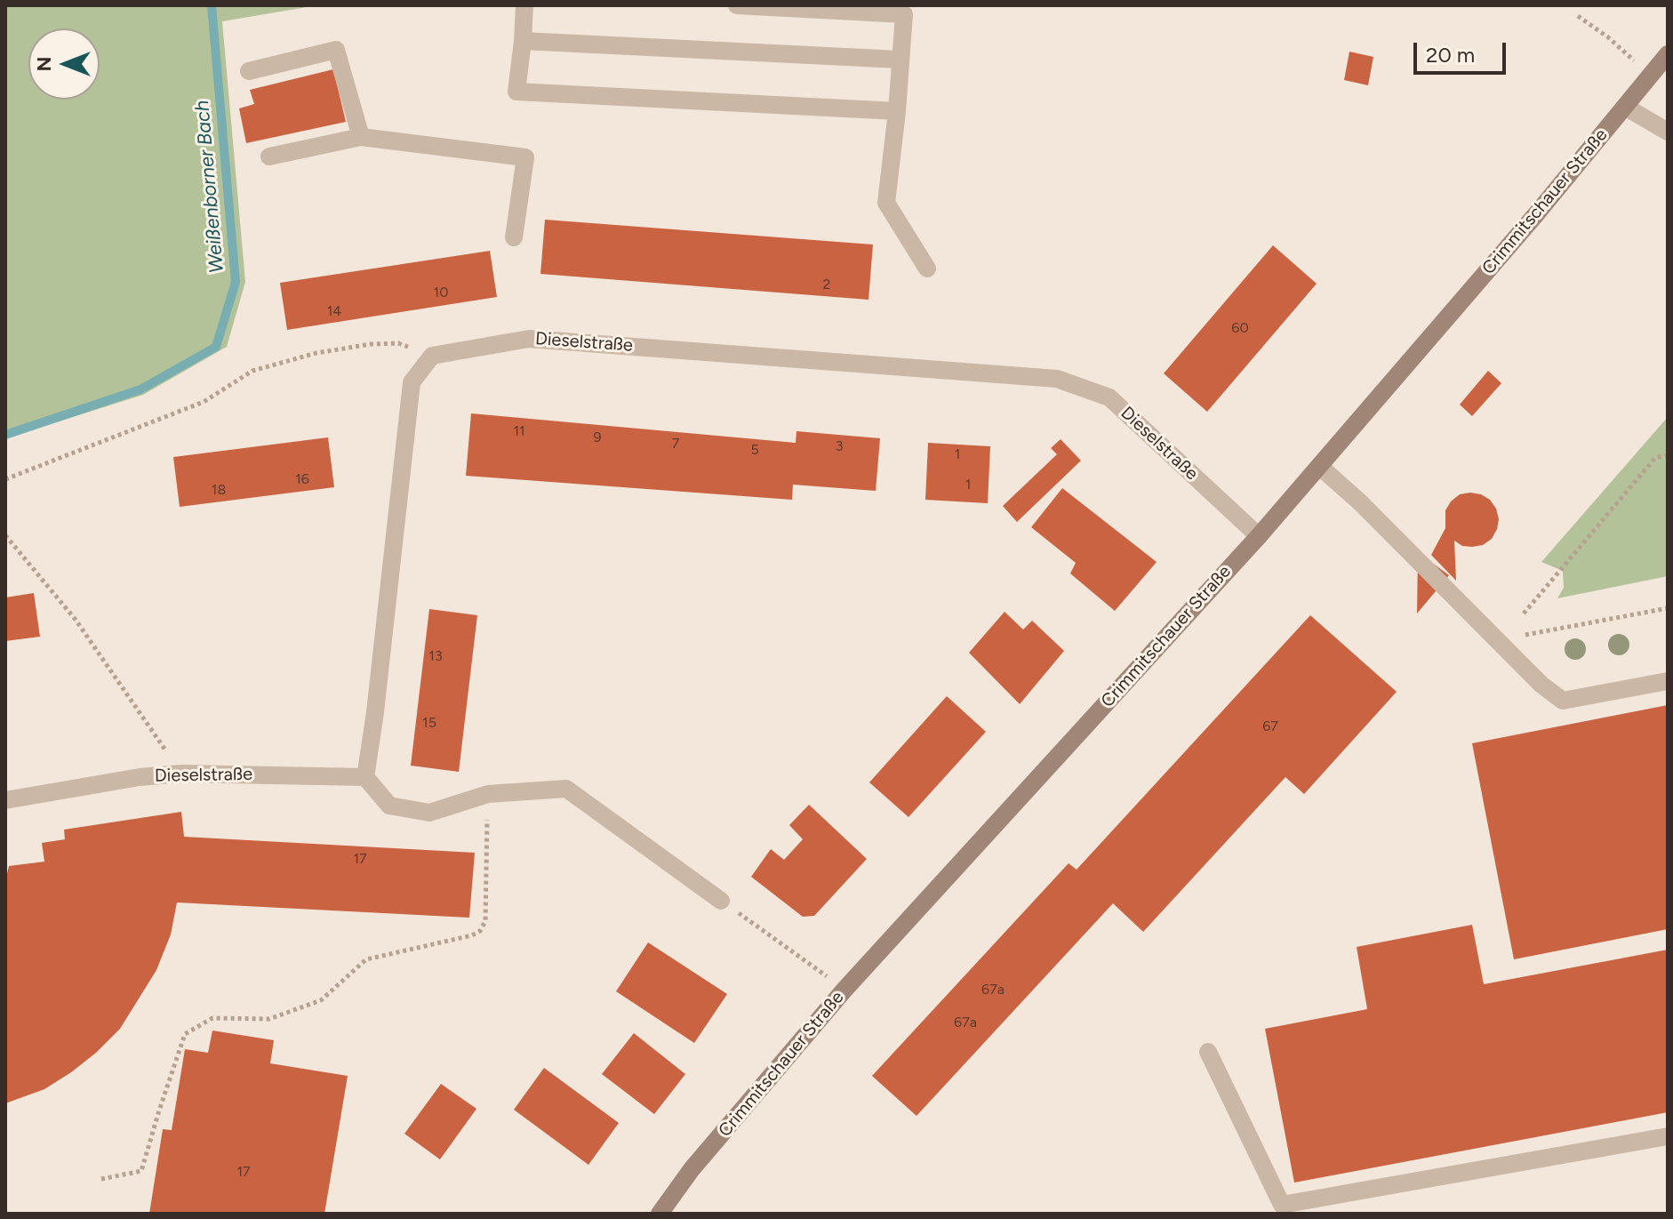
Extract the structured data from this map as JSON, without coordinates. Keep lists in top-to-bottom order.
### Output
{
  "streets": {
    "main road": ["Crimmitschauer Straße"],
    "street": ["Dieselstraße"]
  },
  "crossings": [
    ["Crimmitschauer Straße", "Dieselstraße"]
  ],
  "water": ["Weißenborner Bach"],
  "house_numbers": [
    "2",
    "10",
    "14",
    "60",
    "11",
    "9",
    "7",
    "3",
    "5",
    "1",
    "16",
    "1",
    "18",
    "13",
    "15",
    "67",
    "17",
    "67a",
    "67a",
    "17"
  ],
  "scale_bar": "20 m",
  "north": "left"
}
